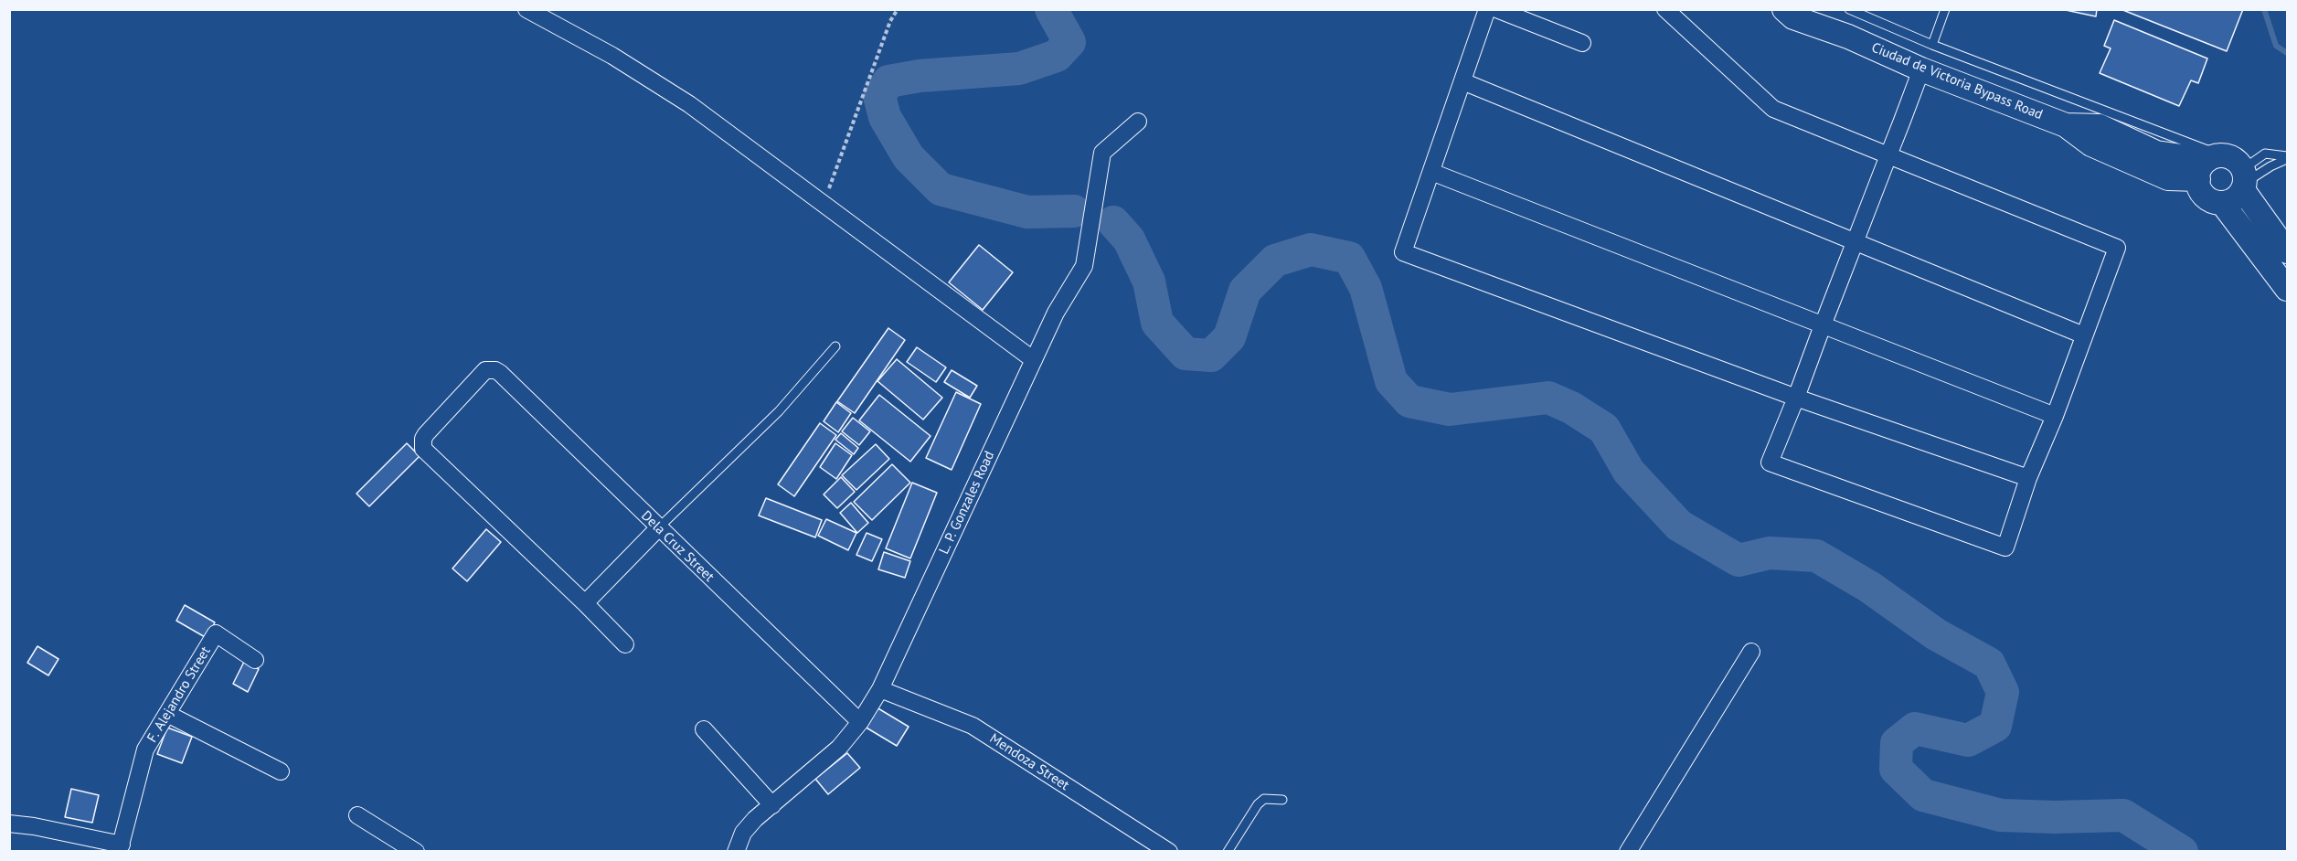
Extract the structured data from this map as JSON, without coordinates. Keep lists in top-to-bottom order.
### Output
{
  "streets": {
    "main road": ["Ciudad de Victoria Bypass Road"],
    "street": [
      "L. P. Gonzales Road",
      "Dela Cruz Street",
      "F. Alejandro Street",
      "Mendoza Street"
    ]
  },
  "crossings": [
    ["L. P. Gonzales Road", "Dela Cruz Street"],
    ["L. P. Gonzales Road", "Mendoza Street"]
  ]
}
